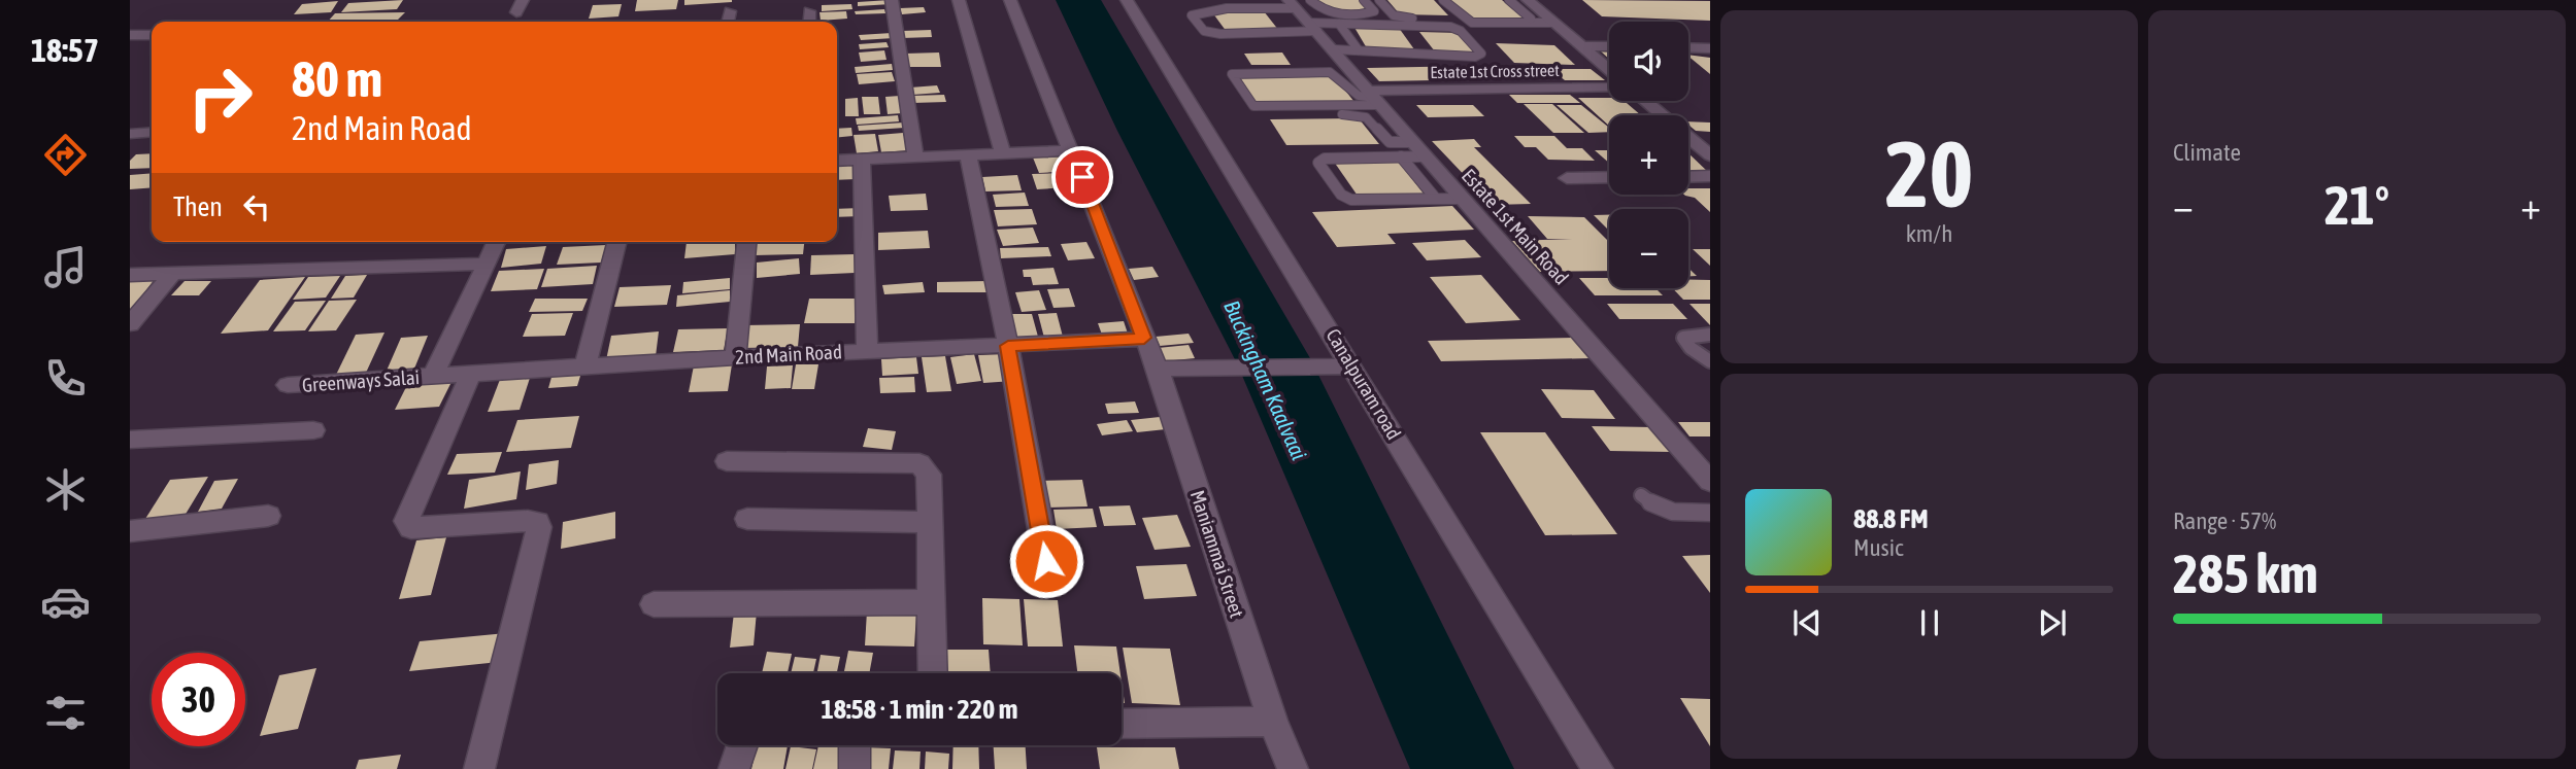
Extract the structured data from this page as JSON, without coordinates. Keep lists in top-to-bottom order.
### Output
{
  "streets": {
    "street": [
      "Estate 1st Cross street",
      "Estate 1st Main Road",
      "2nd Main Road",
      "Greenways Salai",
      "Canalpuram road",
      "Maniammai Street"
    ]
  },
  "crossings": [
    ["Estate 1st Cross street", "Estate 1st Main Road"],
    ["2nd Main Road", "Greenways Salai"],
    ["2nd Main Road", "Maniammai Street"]
  ],
  "water": ["Buckingham Kaalvaai"],
  "page": {
    "tabs": "18:57",
    "tile": [
      ["20", "km/h"],
      "Climate",
      ["Range · 57%", "285 km"]
    ],
    "map_buttons": ["+", "−"],
    "turn": ["80 m", "2nd Main Road"],
    "then": "Then",
    "heat": ["−", "21°", "+"],
    "song": ["88.8 FM", "Music"],
    "limit": "30",
    "trip": "18:58 · 1 min · 220 m"
  }
}
